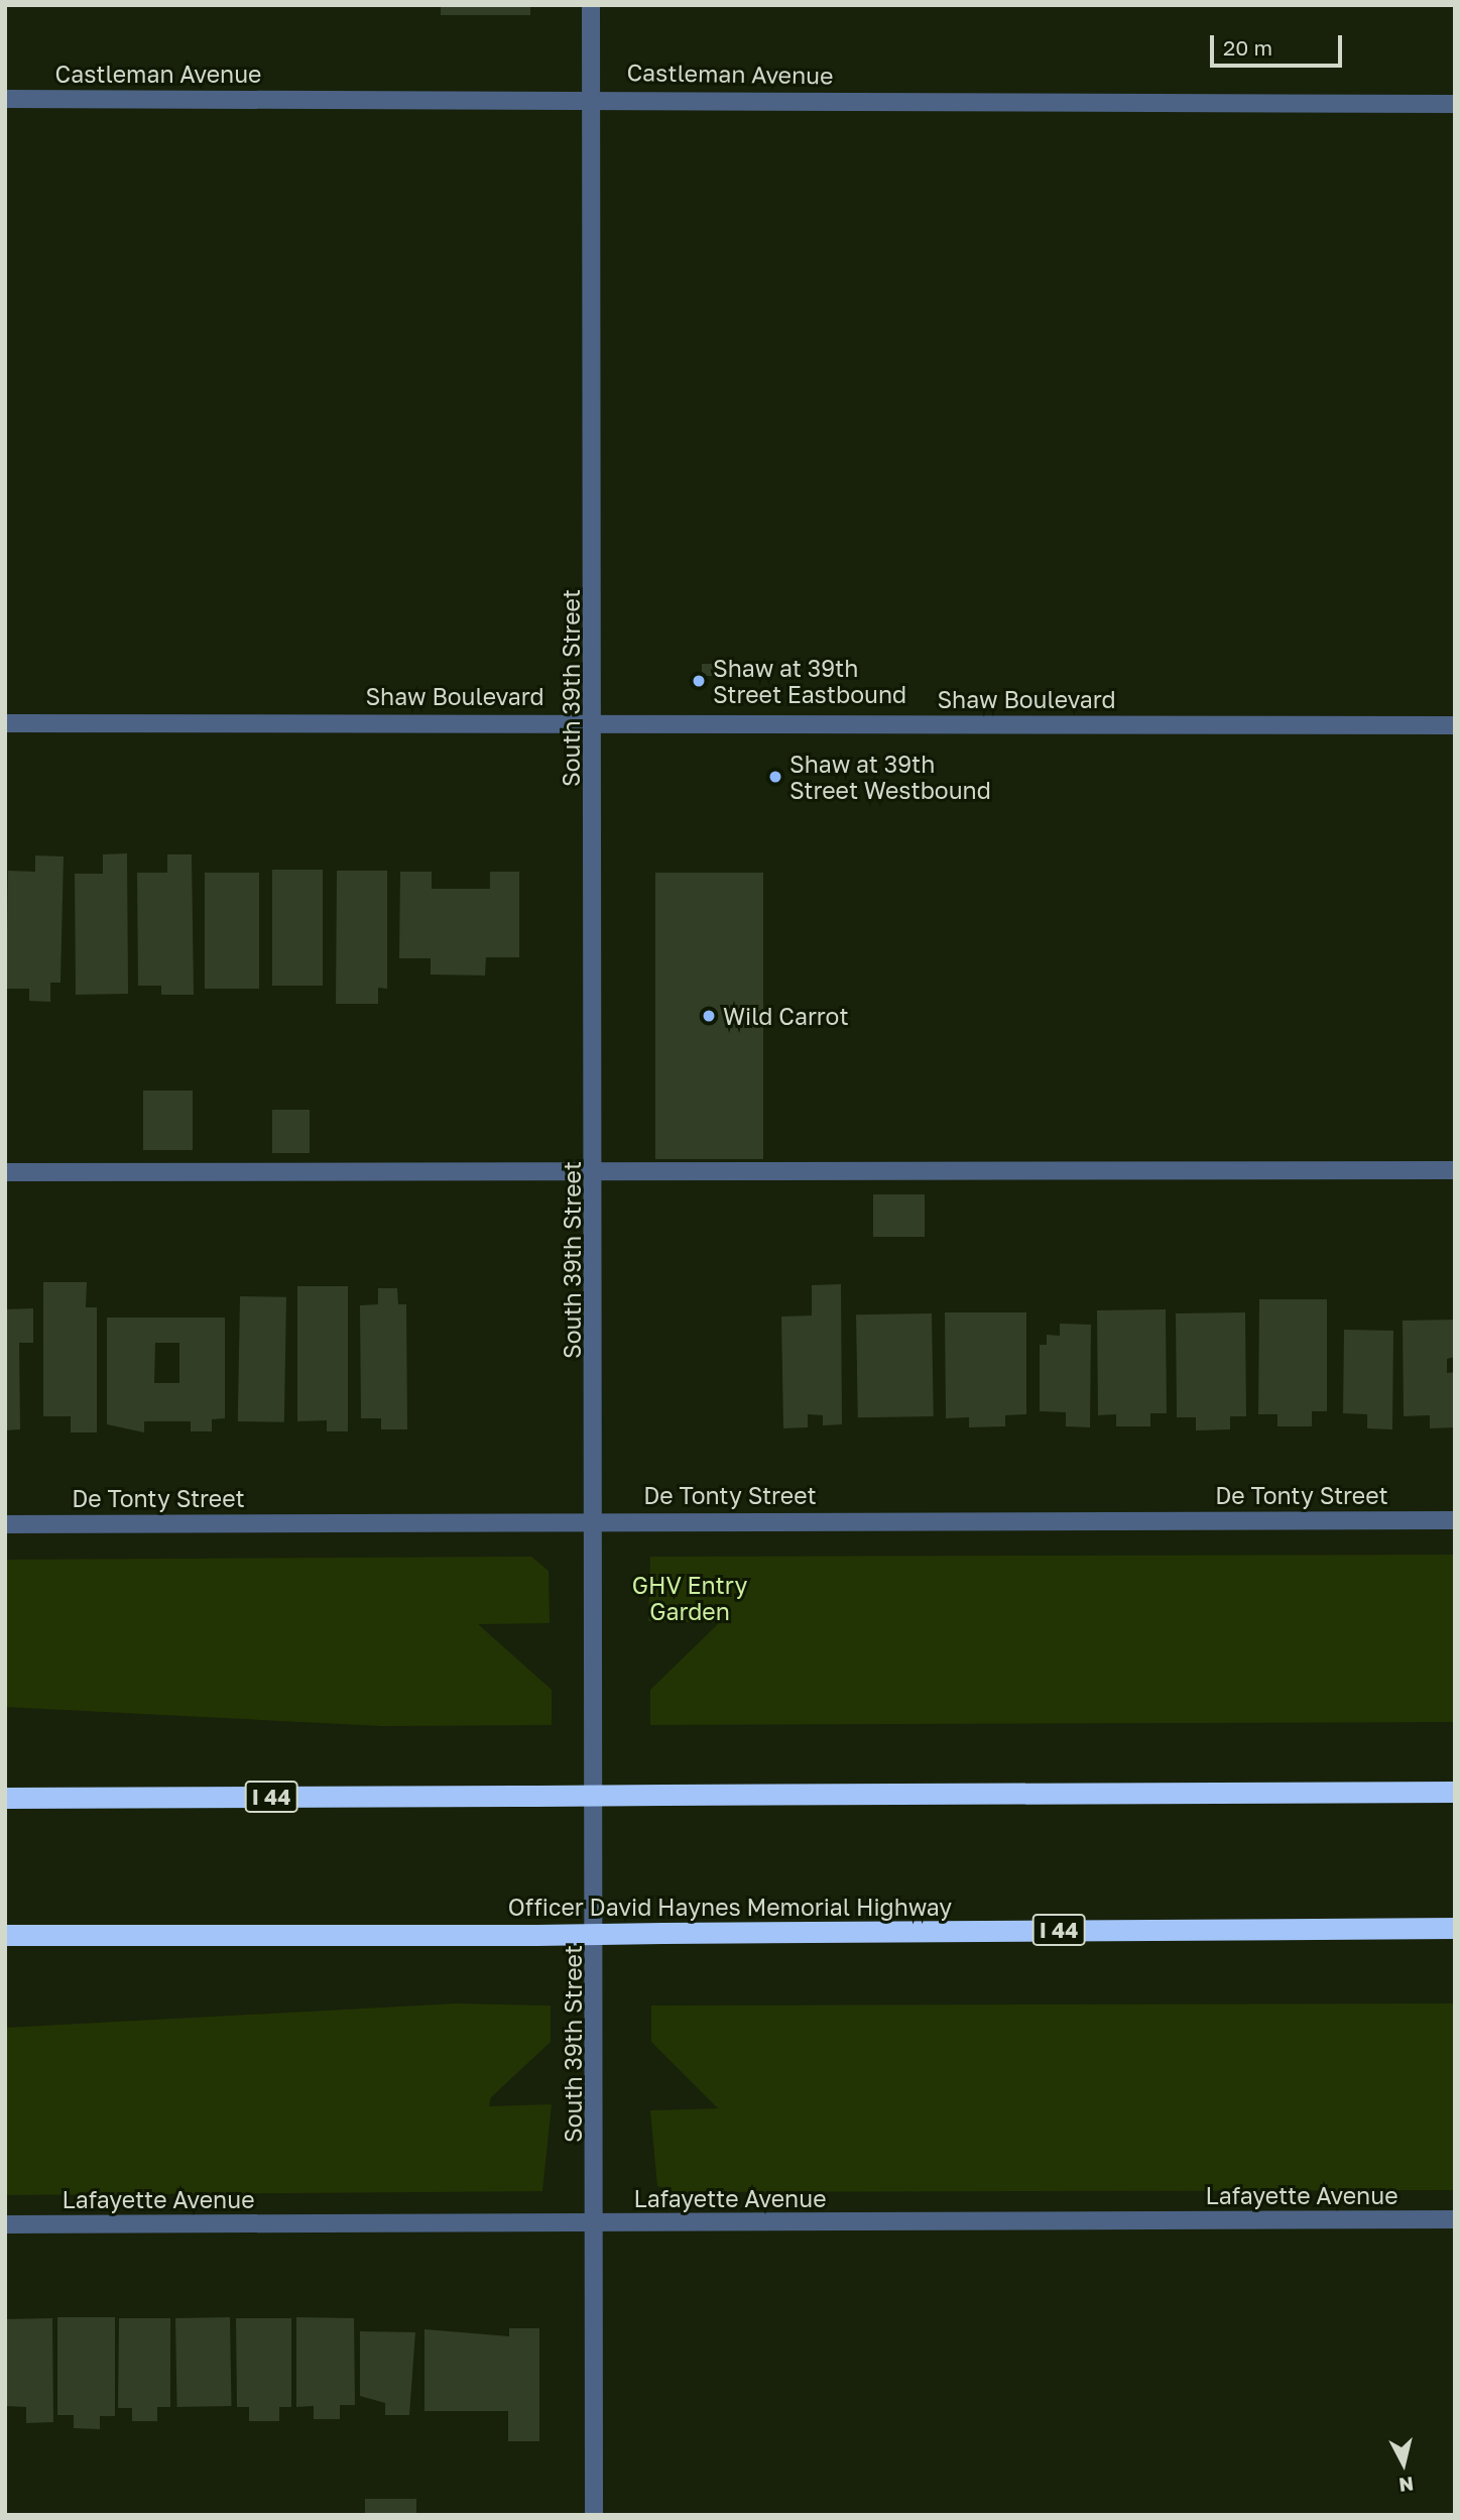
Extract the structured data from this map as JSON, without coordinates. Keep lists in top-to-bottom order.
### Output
{
  "streets": {
    "highway": ["I 44", "Officer David Haynes Memorial Highway"],
    "street": [
      "Castleman Avenue",
      "South 39th Street",
      "Shaw Boulevard",
      "De Tonty Street",
      "Lafayette Avenue"
    ]
  },
  "crossings": [
    ["Castleman Avenue", "South 39th Street"],
    ["South 39th Street", "Shaw Boulevard"],
    ["South 39th Street", "De Tonty Street"],
    ["South 39th Street", "Lafayette Avenue"]
  ],
  "parks": ["GHV Entry Garden"],
  "places": ["Shaw at 39th Street Eastbound", "Shaw at 39th Street Westbound", "Wild Carrot"],
  "scale_bar": "20 m",
  "north": "bottom"
}
